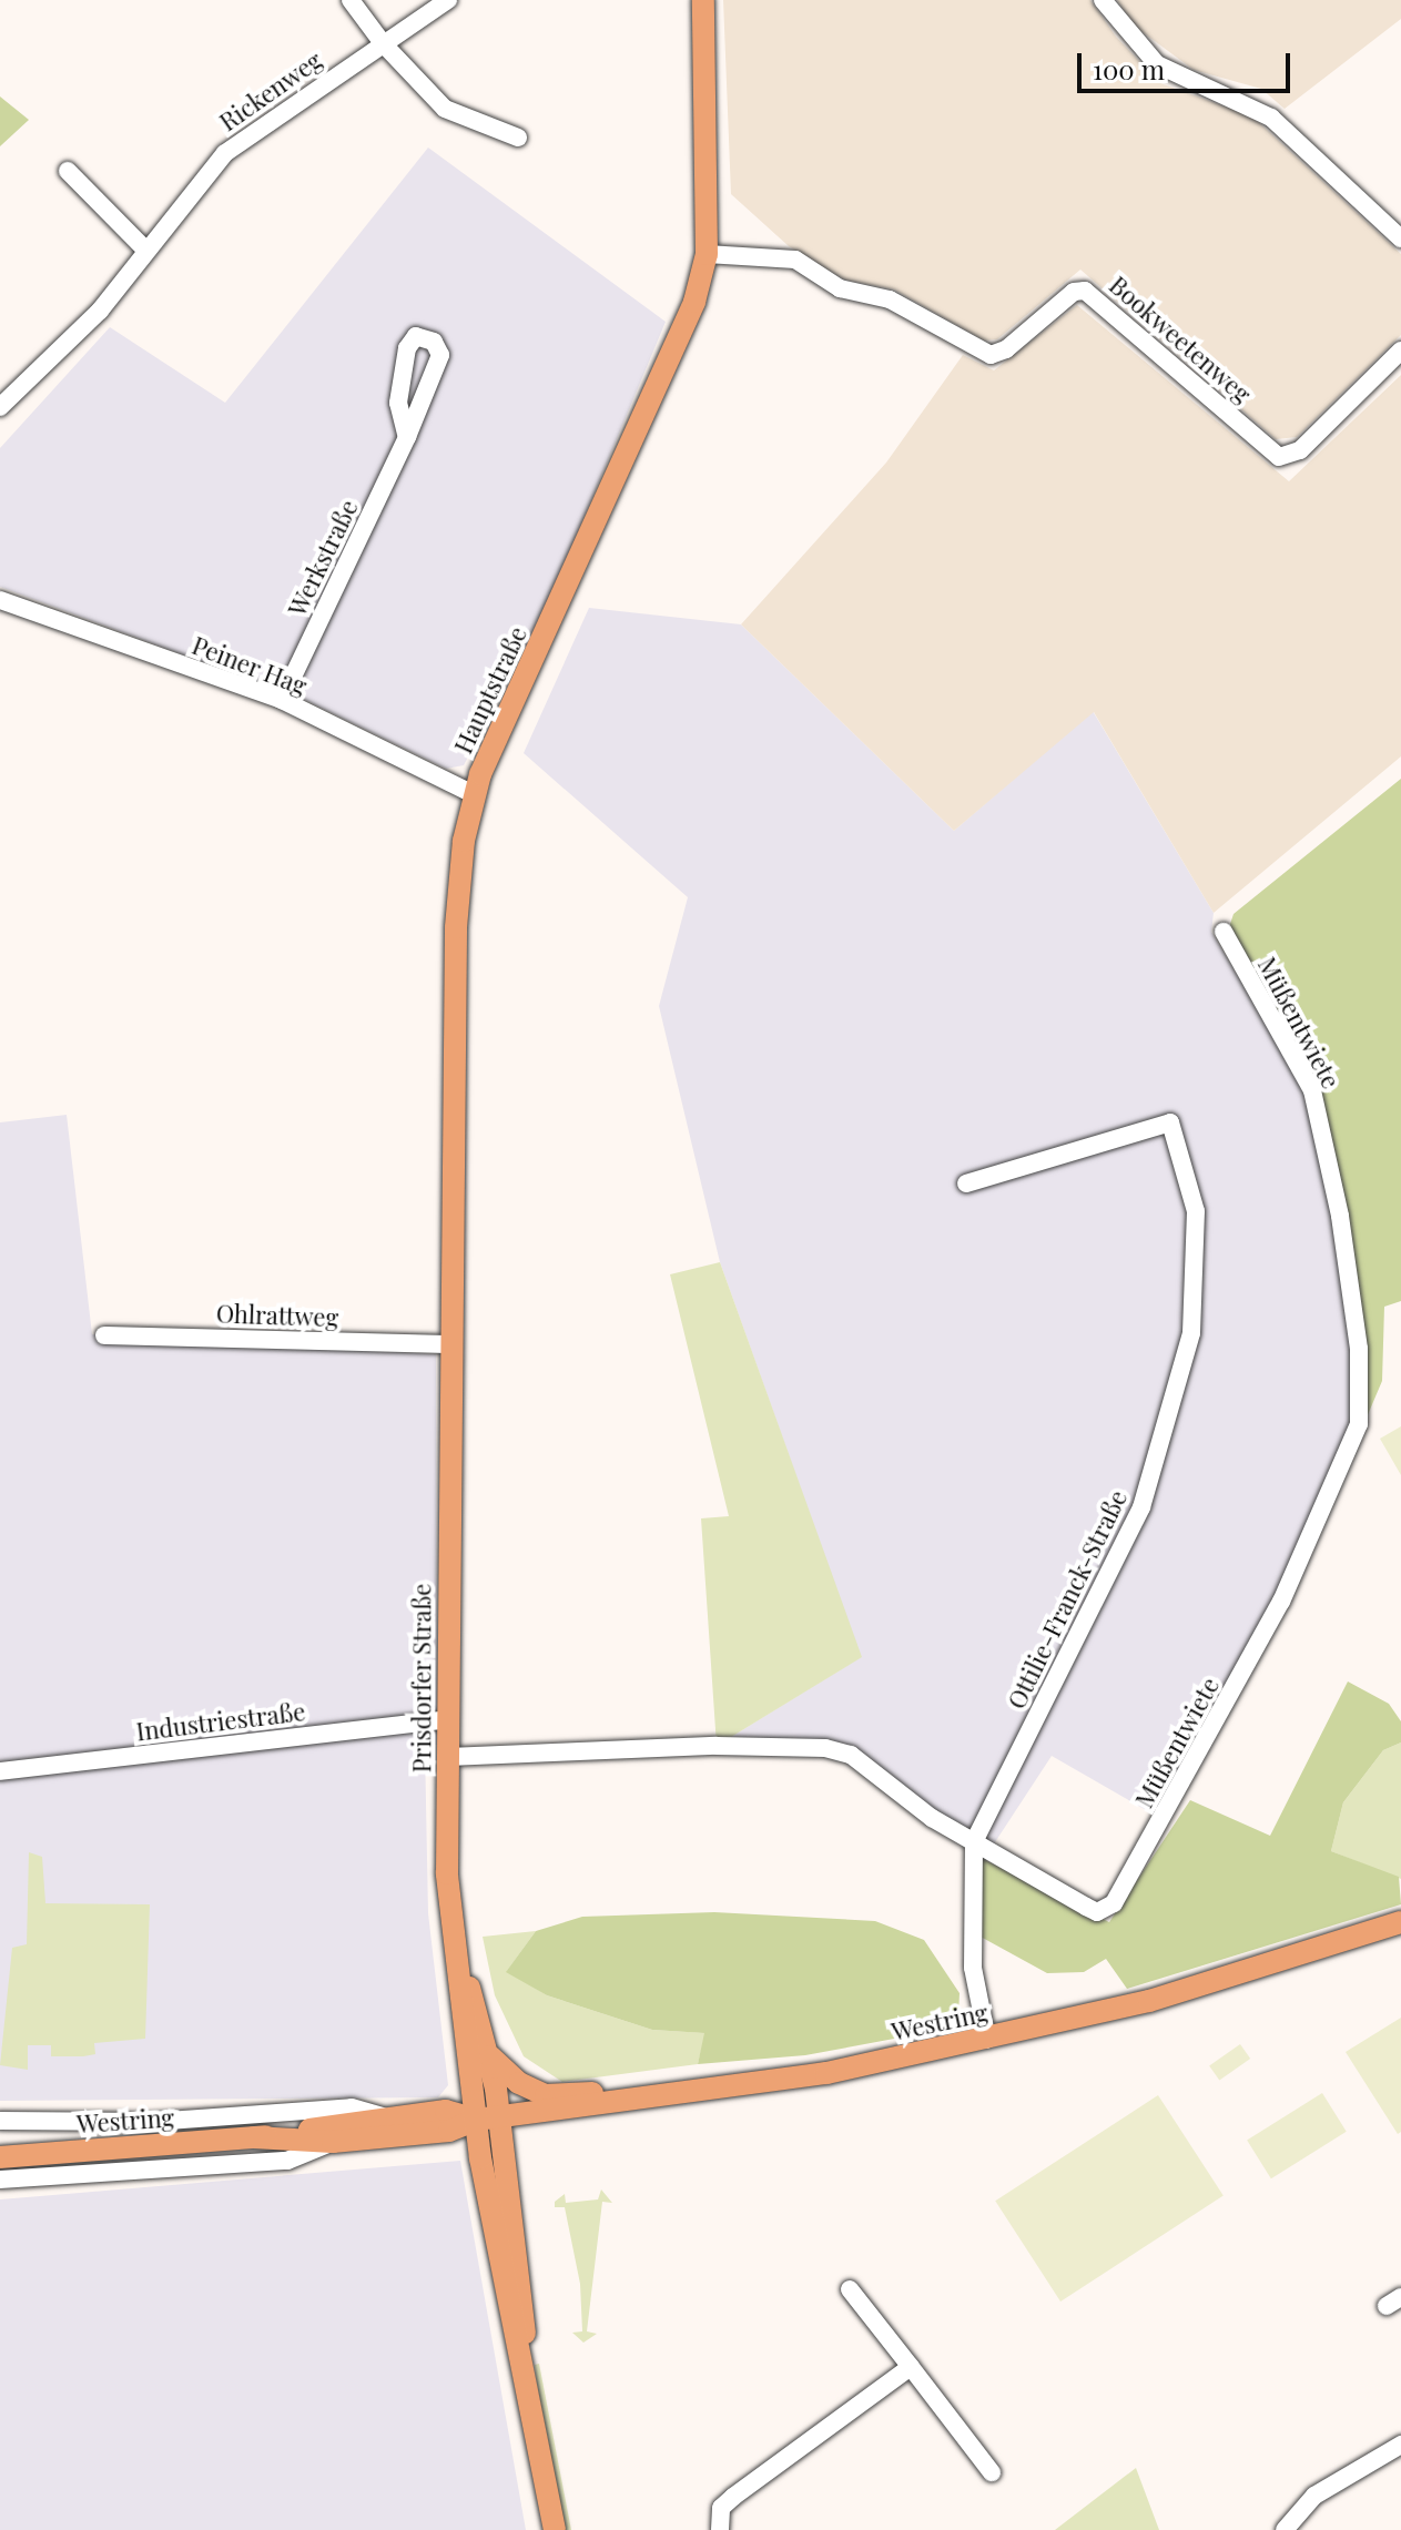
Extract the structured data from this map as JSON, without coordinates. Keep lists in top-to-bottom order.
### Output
{
  "streets": {
    "main road": ["Hauptstraße", "Prisdorfer Straße", "Westring"],
    "street": [
      "Rickenweg",
      "Bookweetenweg",
      "Werkstraße",
      "Peiner Hag",
      "Müßentwiete",
      "Ohlrattweg",
      "Ottilie-Franck-Straße",
      "Industriestraße"
    ]
  },
  "crossings": [
    ["Bookweetenweg", "Hauptstraße"],
    ["Werkstraße", "Peiner Hag"],
    ["Peiner Hag", "Hauptstraße"],
    ["Hauptstraße", "Ohlrattweg"],
    ["Hauptstraße", "Prisdorfer Straße"],
    ["Müßentwiete", "Ottilie-Franck-Straße"],
    ["Müßentwiete", "Prisdorfer Straße"],
    ["Ottilie-Franck-Straße", "Westring"],
    ["Prisdorfer Straße", "Industriestraße"],
    ["Prisdorfer Straße", "Westring"]
  ],
  "scale_bar": "100 m"
}
